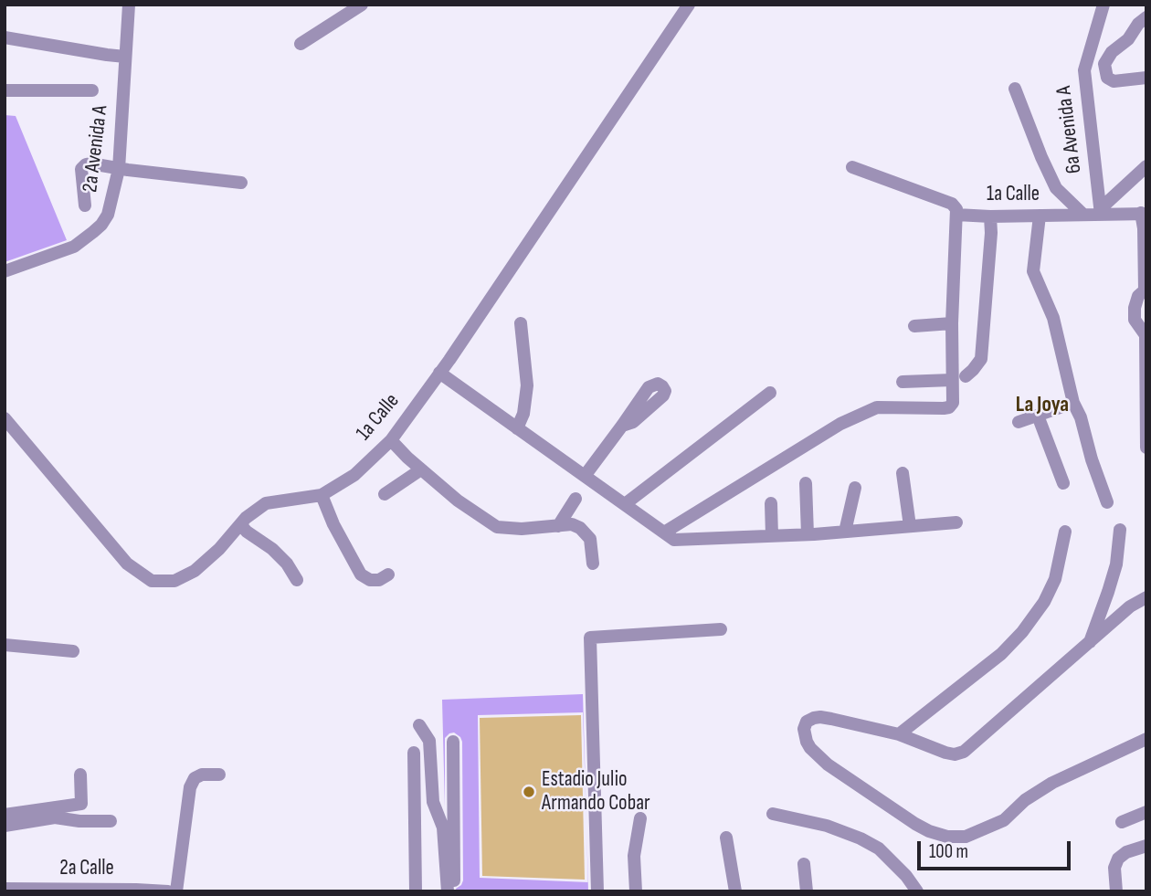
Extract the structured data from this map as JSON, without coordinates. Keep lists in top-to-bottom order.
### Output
{
  "streets": {
    "street": [
      "6a Avenida A",
      "2a Avenida A",
      "1a Calle",
      "2a Calle"
    ]
  },
  "crossings": [
    ["6a Avenida A", "1a Calle"]
  ],
  "districts": ["La Joya"],
  "places": ["Estadio Julio Armando Cobar"],
  "scale_bar": "100 m"
}
